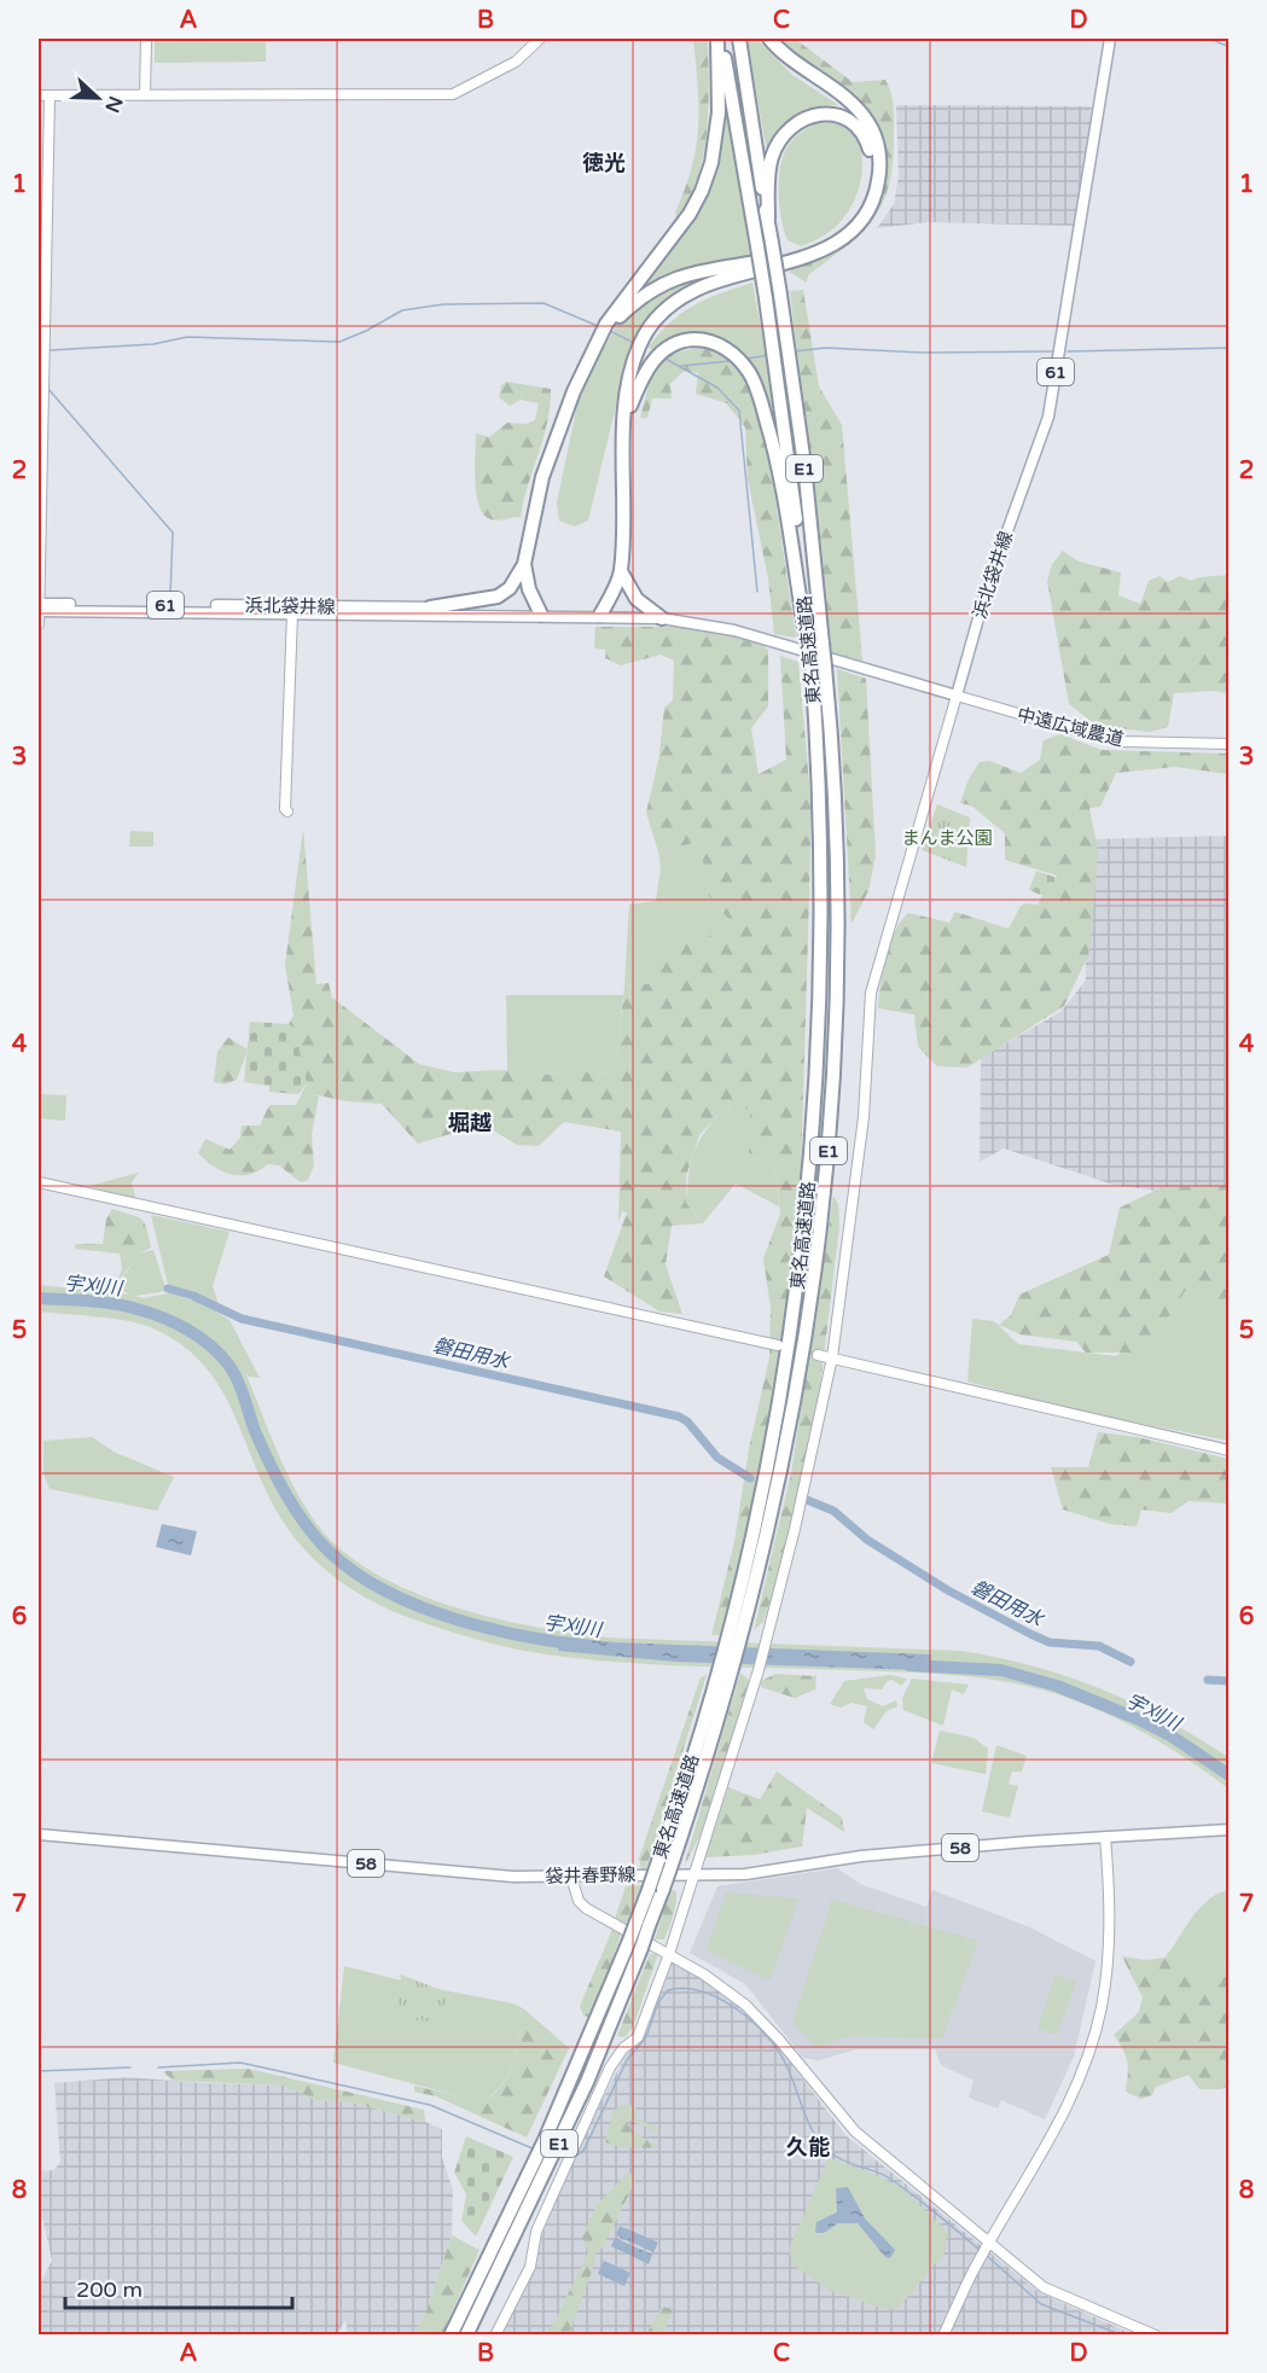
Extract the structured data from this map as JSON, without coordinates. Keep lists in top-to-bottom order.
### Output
{
  "streets": {
    "highway": ["E1", "東名高速道路"],
    "main road": [
      "61",
      "浜北袋井線",
      "58",
      "袋井春野線"
    ],
    "street": ["中遠広域農道"]
  },
  "crossings": [
    ["浜北袋井線", "中遠広域農道"]
  ],
  "districts": ["徳光", "堀越", "久能"],
  "water": ["宇刈川", "磐田用水"],
  "parks": ["まんま公園"],
  "scale_bar": "200 m",
  "north": "right",
  "grid": {
    "columns": [
      "A",
      "B",
      "C",
      "D"
    ],
    "rows": [
      "1",
      "2",
      "3",
      "4",
      "5",
      "6",
      "7",
      "8"
    ]
  }
}
